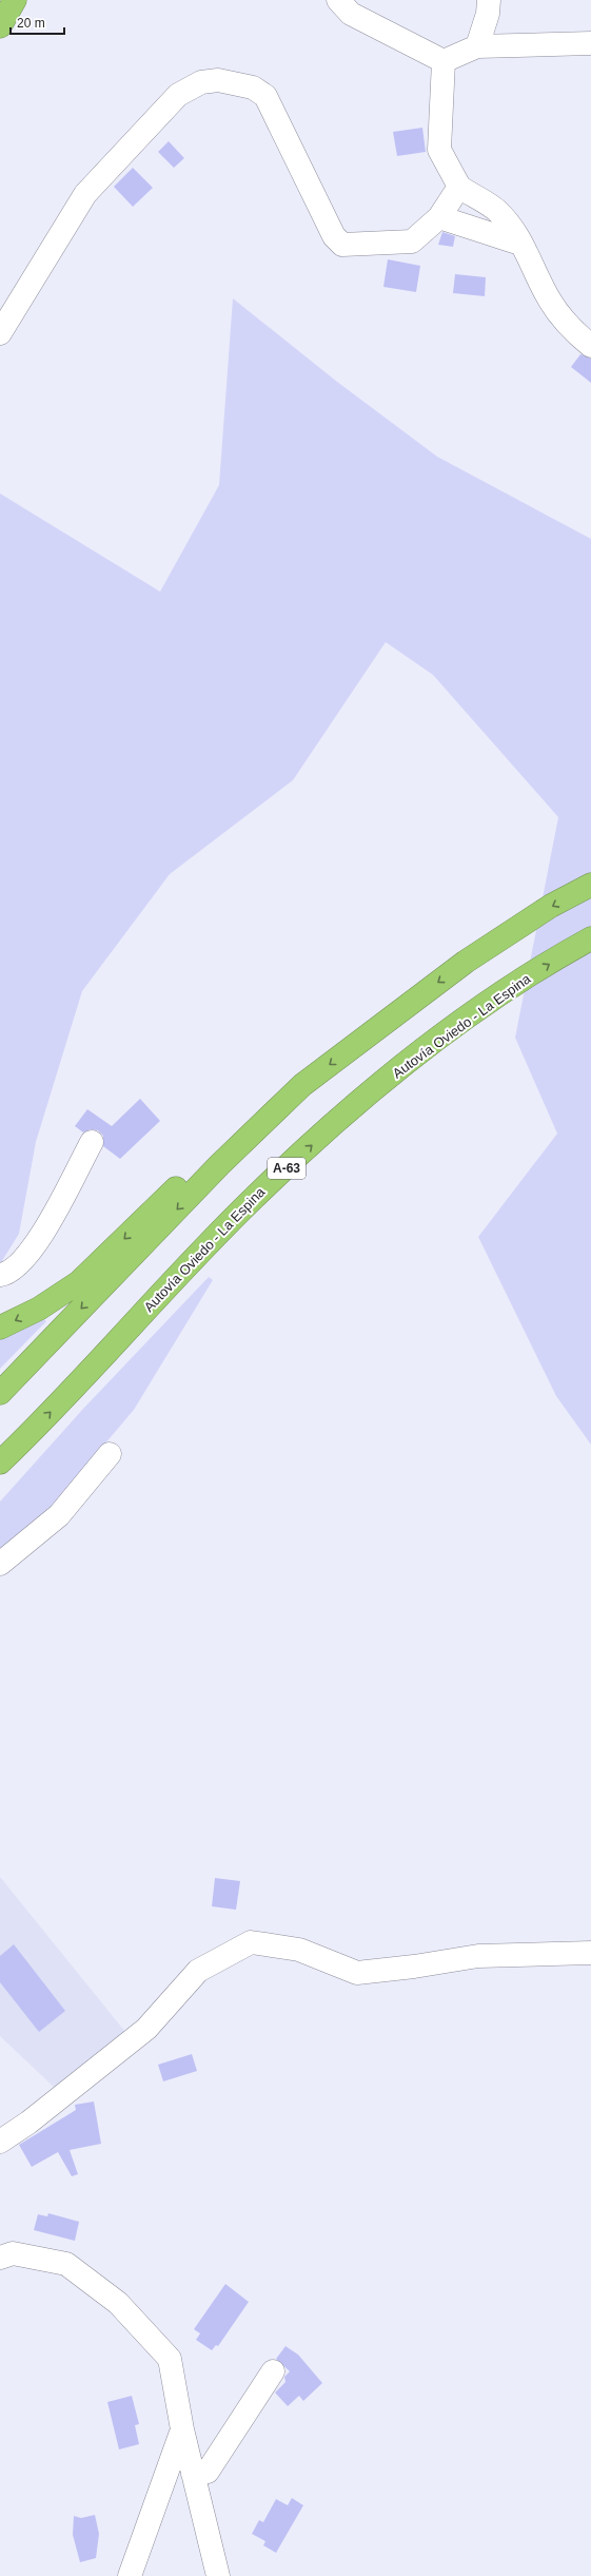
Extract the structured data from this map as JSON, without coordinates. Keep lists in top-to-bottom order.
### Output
{
  "streets": {
    "highway": ["Autovía Oviedo - La Espina", "A-63"]
  },
  "scale_bar": "20 m"
}
